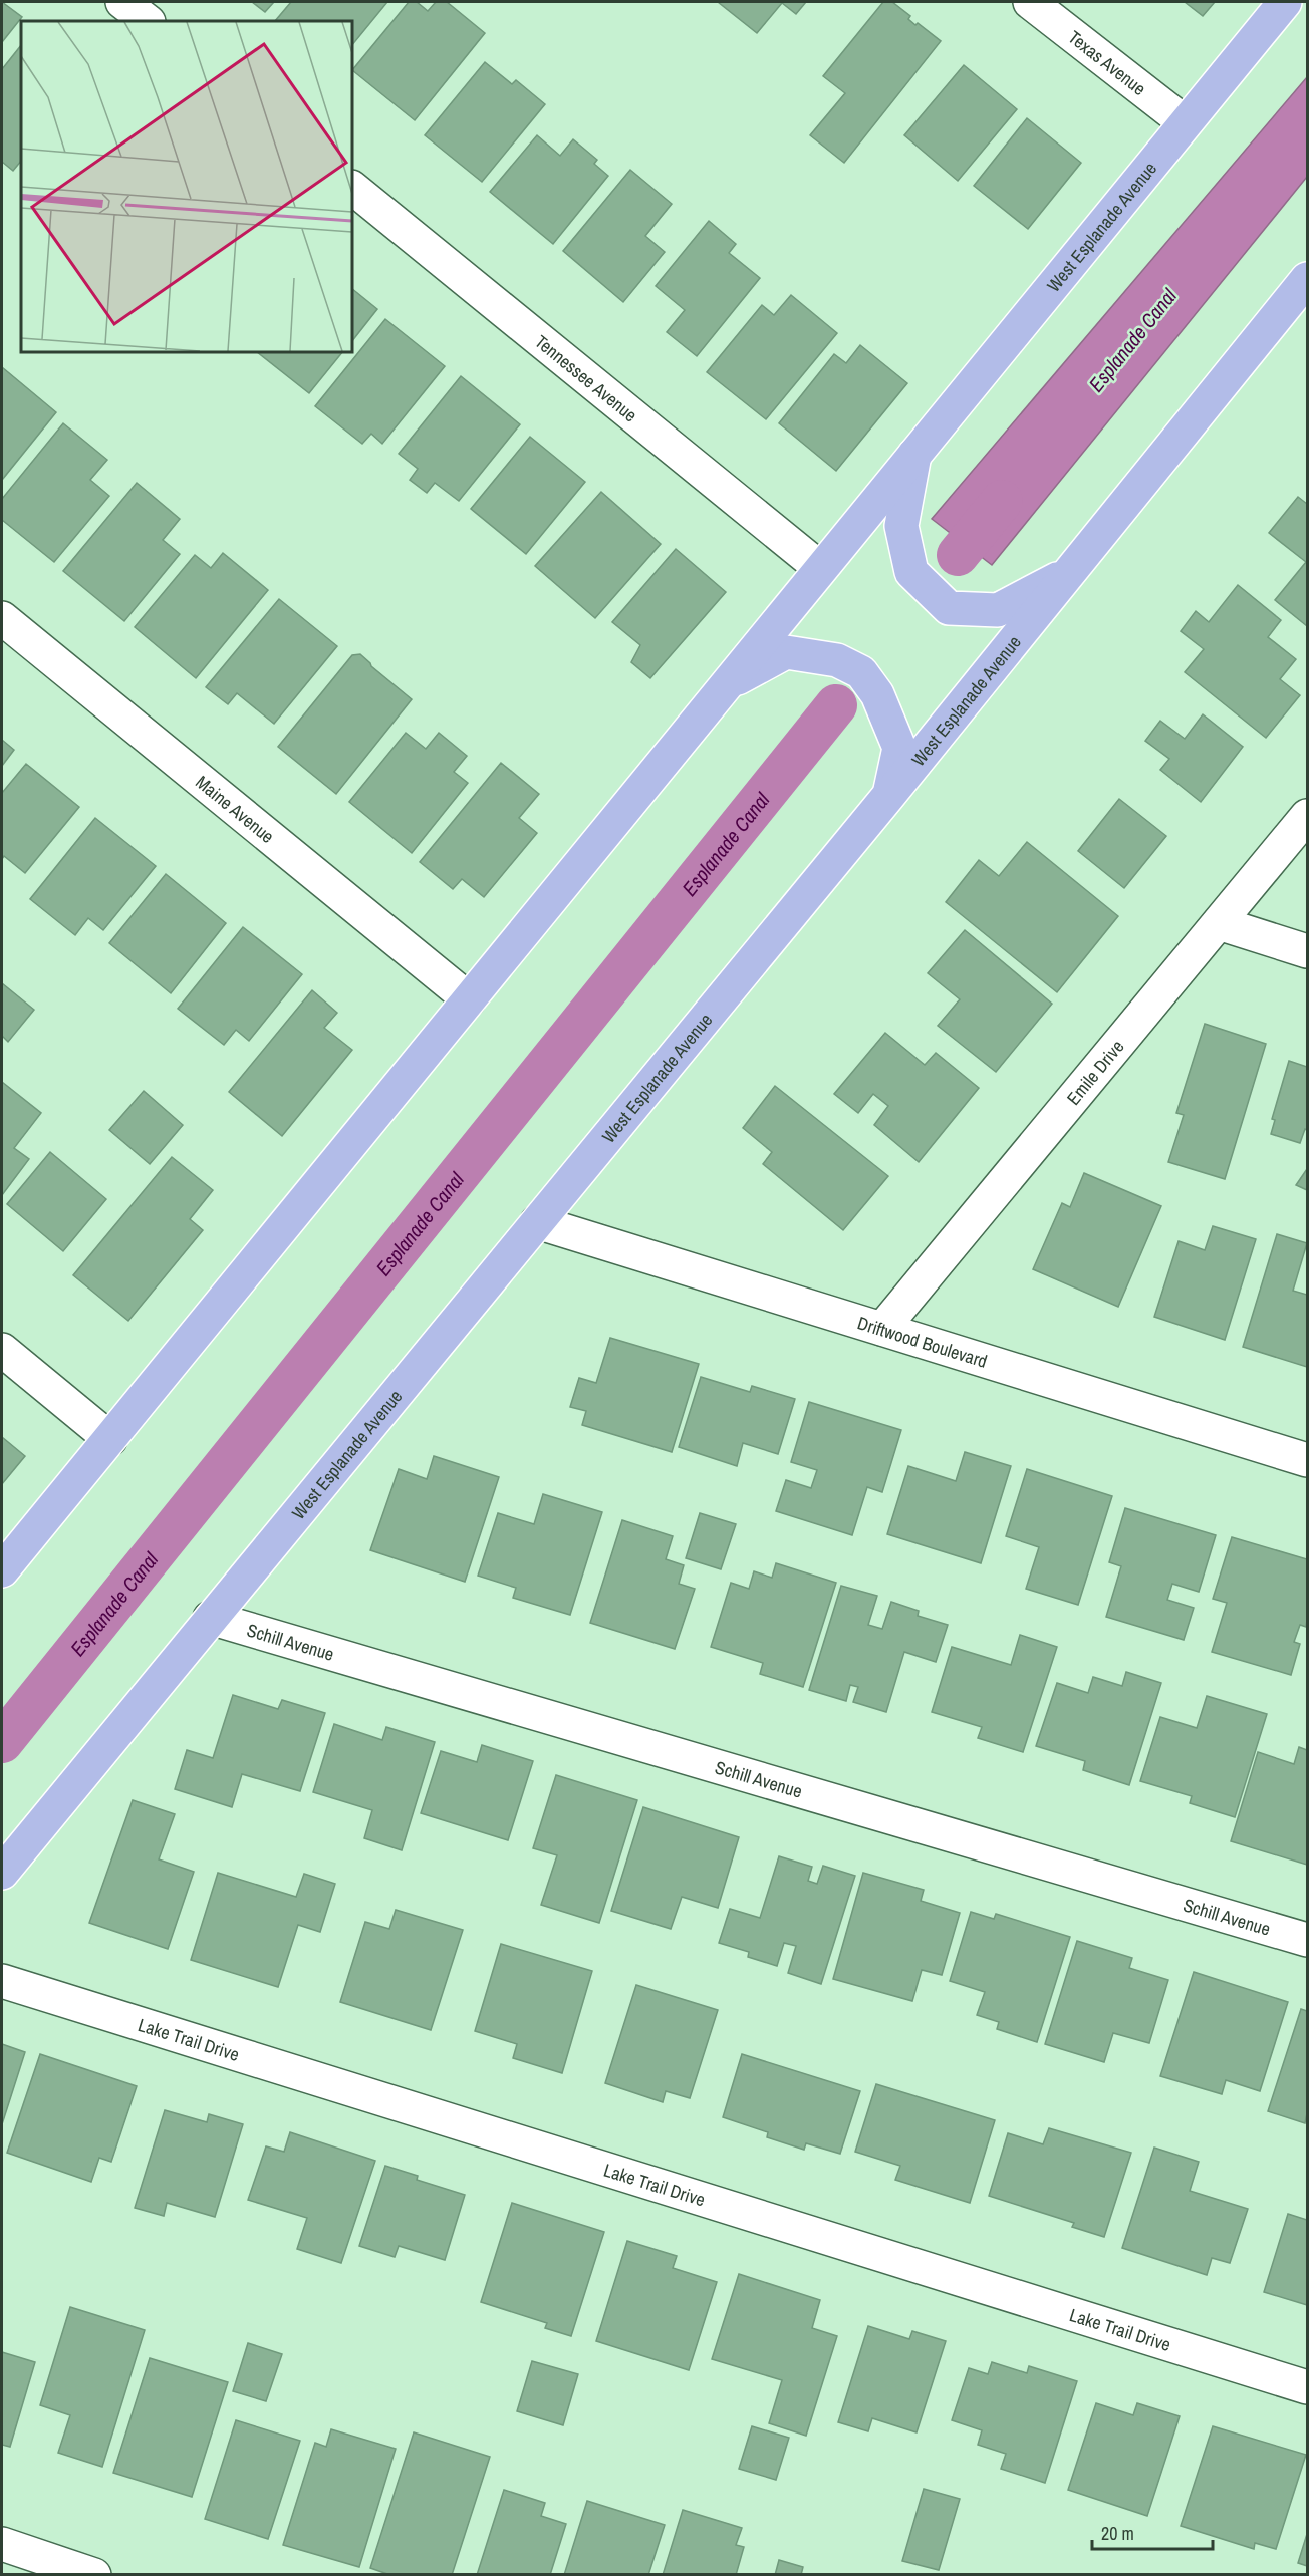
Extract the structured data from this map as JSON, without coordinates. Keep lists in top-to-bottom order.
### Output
{
  "streets": {
    "main road": ["West Esplanade Avenue"],
    "street": [
      "Texas Avenue",
      "Tennessee Avenue",
      "Maine Avenue",
      "Emile Drive",
      "Driftwood Boulevard",
      "Schill Avenue",
      "Lake Trail Drive"
    ]
  },
  "crossings": [
    ["Texas Avenue", "West Esplanade Avenue"],
    ["West Esplanade Avenue", "Tennessee Avenue"],
    ["West Esplanade Avenue", "Maine Avenue"],
    ["West Esplanade Avenue", "Driftwood Boulevard"],
    ["West Esplanade Avenue", "Schill Avenue"],
    ["Emile Drive", "Driftwood Boulevard"]
  ],
  "water": ["Esplanade Canal"],
  "scale_bar": "20 m"
}
